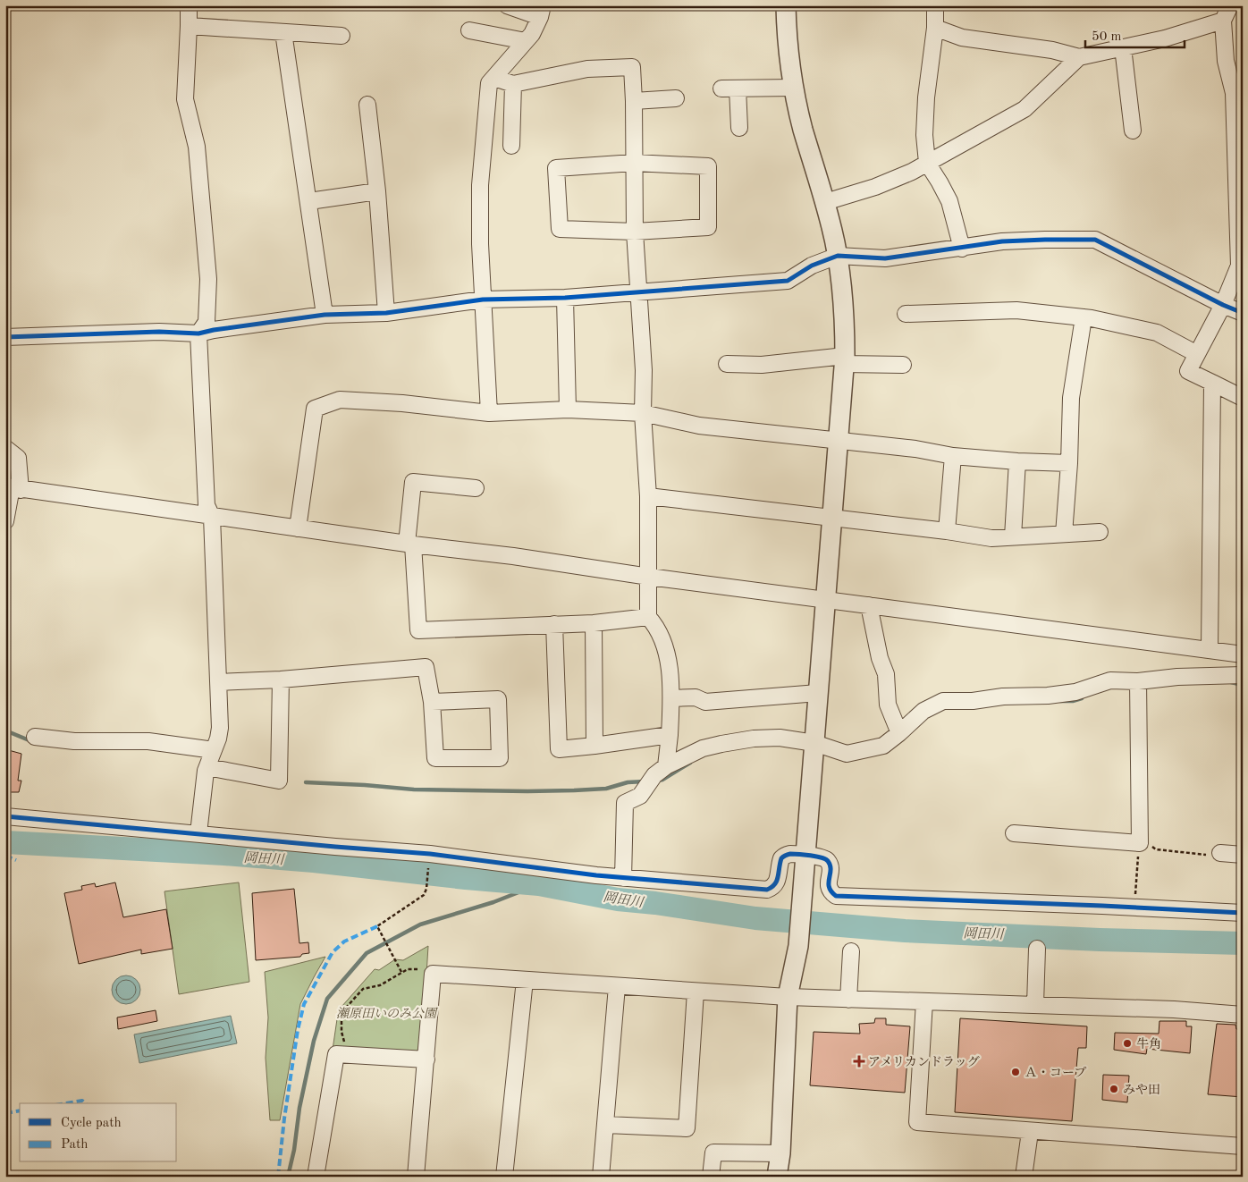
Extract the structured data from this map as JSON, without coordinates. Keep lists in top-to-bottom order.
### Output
{
  "water": ["岡田川"],
  "parks": ["瀬原田いのみ公園"],
  "places": {
    "other": ["牛角", "Ａ・コープ", "みや田"],
    "health": ["アメリカンドラッグ"]
  },
  "legend": ["Cycle path", "Path"],
  "scale_bar": "50 m"
}
